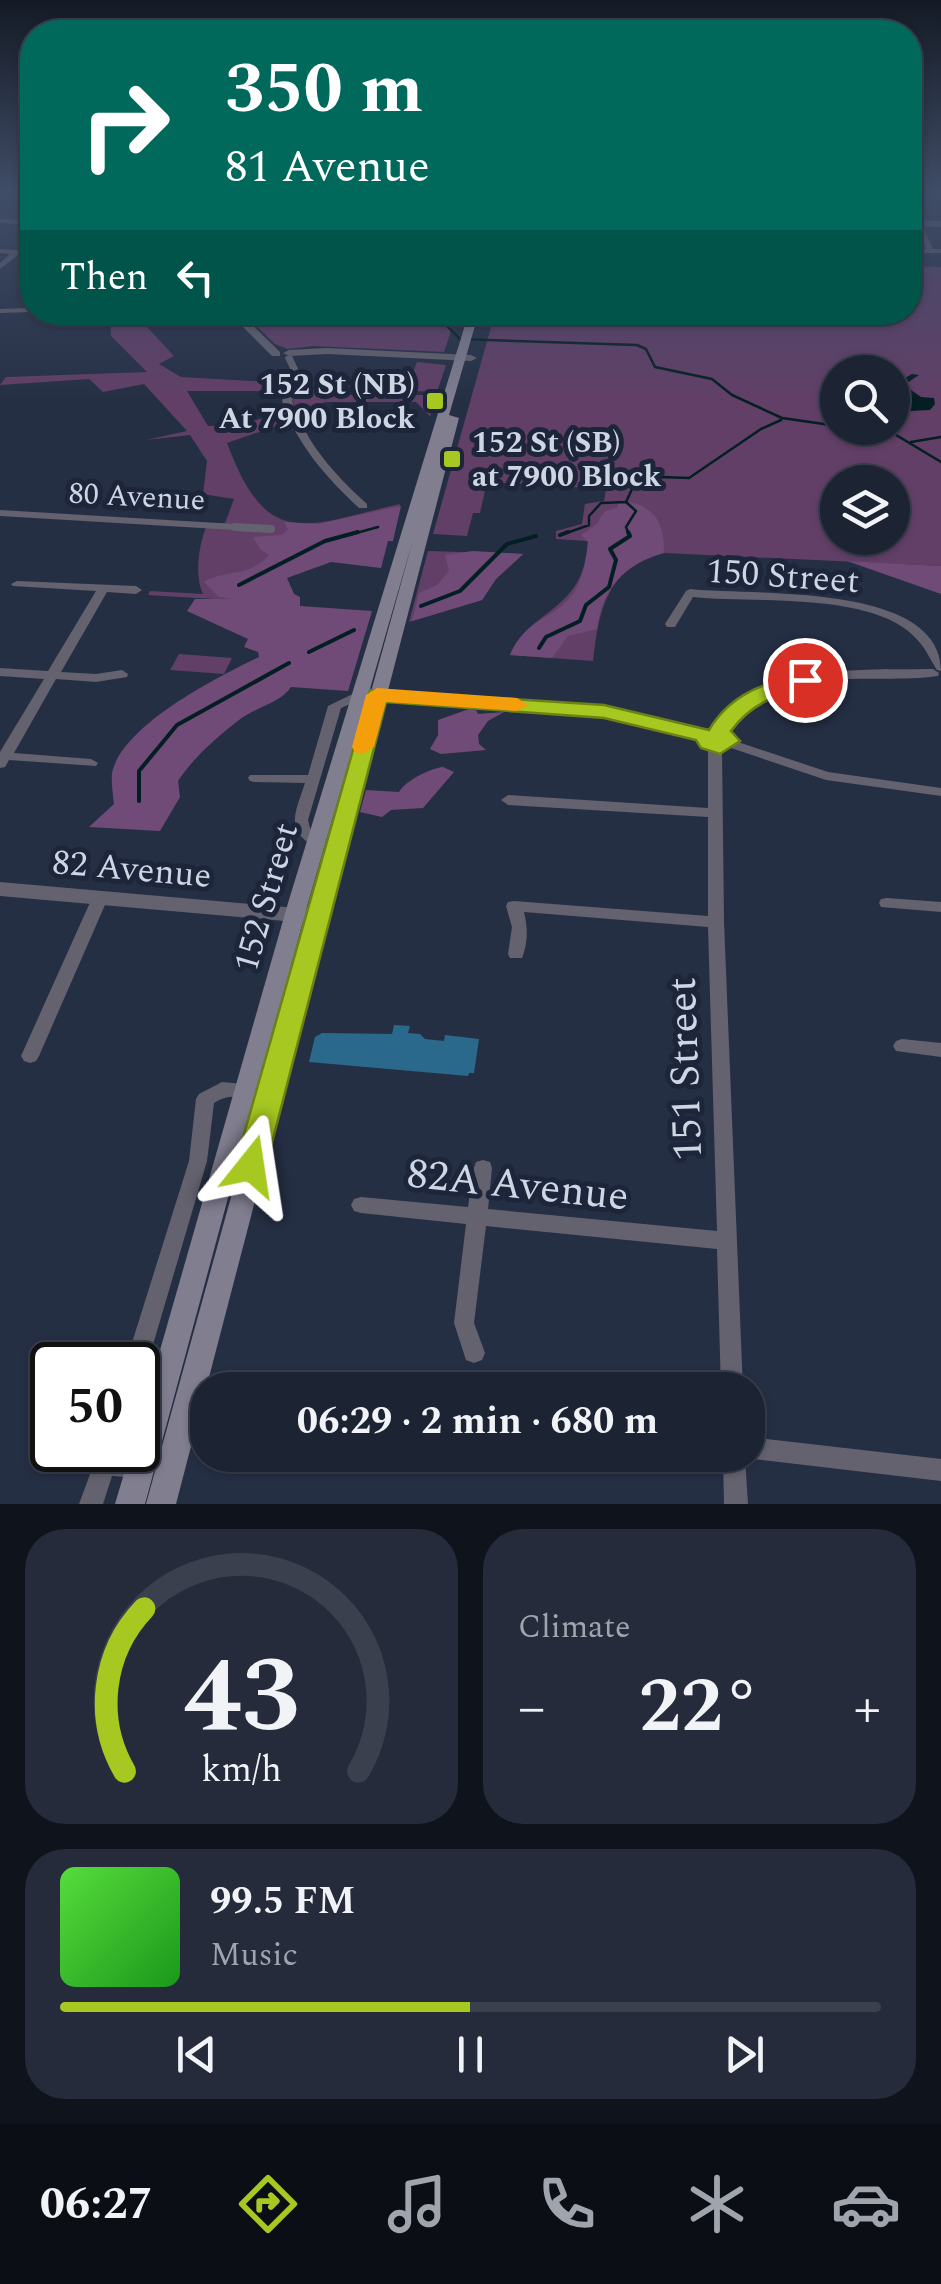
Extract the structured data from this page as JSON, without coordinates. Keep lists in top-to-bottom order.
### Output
{
  "streets": {
    "main road": ["152 Street"],
    "street": [
      "80 Avenue",
      "150 Street",
      "82 Avenue",
      "151 Street",
      "82A Avenue"
    ]
  },
  "crossings": [
    ["82 Avenue", "152 Street"],
    ["151 Street", "82A Avenue"]
  ],
  "places": {
    "transit": ["152 St (NB) At 7900 Block", "152 St (SB) at 7900 Block"]
  },
  "page": {
    "turn": ["350 m", "81 Avenue"],
    "then": "Then",
    "limit": "50",
    "trip": "06:29 · 2 min · 680 m",
    "tile": "Climate",
    "heat": ["−", "22°", "+"],
    "song": ["99.5 FM", "Music"],
    "tabs": "06:27",
    "gauge": ["43", "km/h"]
  }
}
